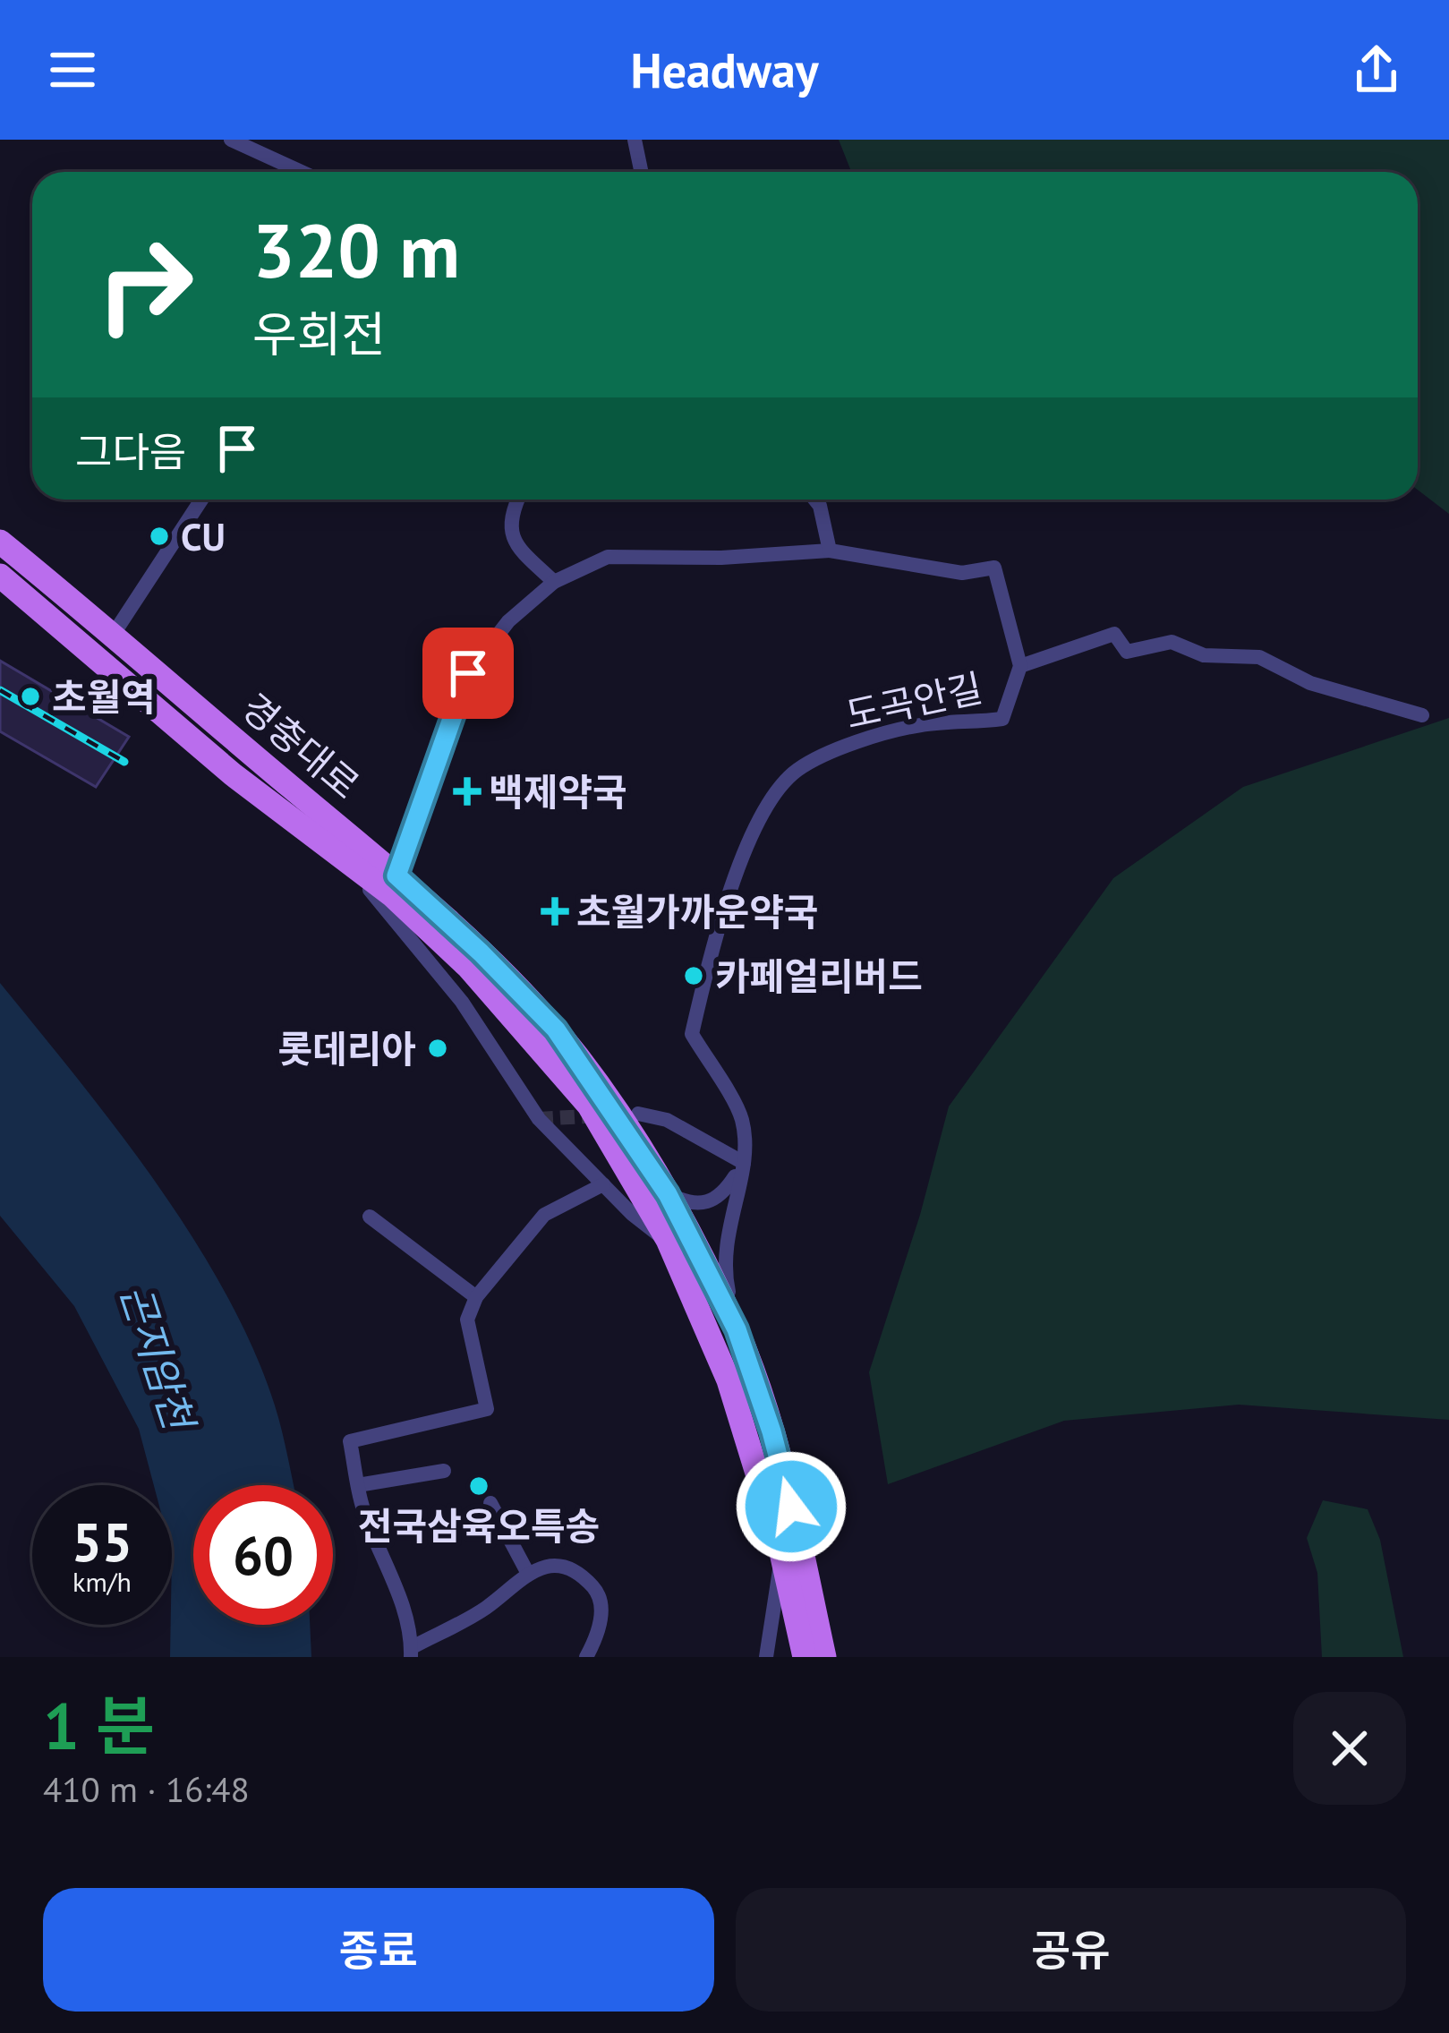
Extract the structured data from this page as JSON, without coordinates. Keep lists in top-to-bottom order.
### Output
{
  "streets": {
    "main road": ["경충대로"],
    "street": ["도곡안길"]
  },
  "crossings": [
    ["도곡안길", "경충대로"]
  ],
  "water": ["곤지암천"],
  "places": {
    "other": [
      "CU",
      "초월역",
      "카페얼리버드",
      "롯데리아",
      "전국삼육오특송"
    ],
    "health": ["백제약국", "초월가까운약국"]
  },
  "page": {
    "header": "Headway",
    "turn": ["320 m", "우회전"],
    "then": "그다음",
    "speed": "55 km/h",
    "limit": "60",
    "heading": ["1 분", "410 m · 16:48"],
    "buttons": ["종료", "공유"]
  }
}
